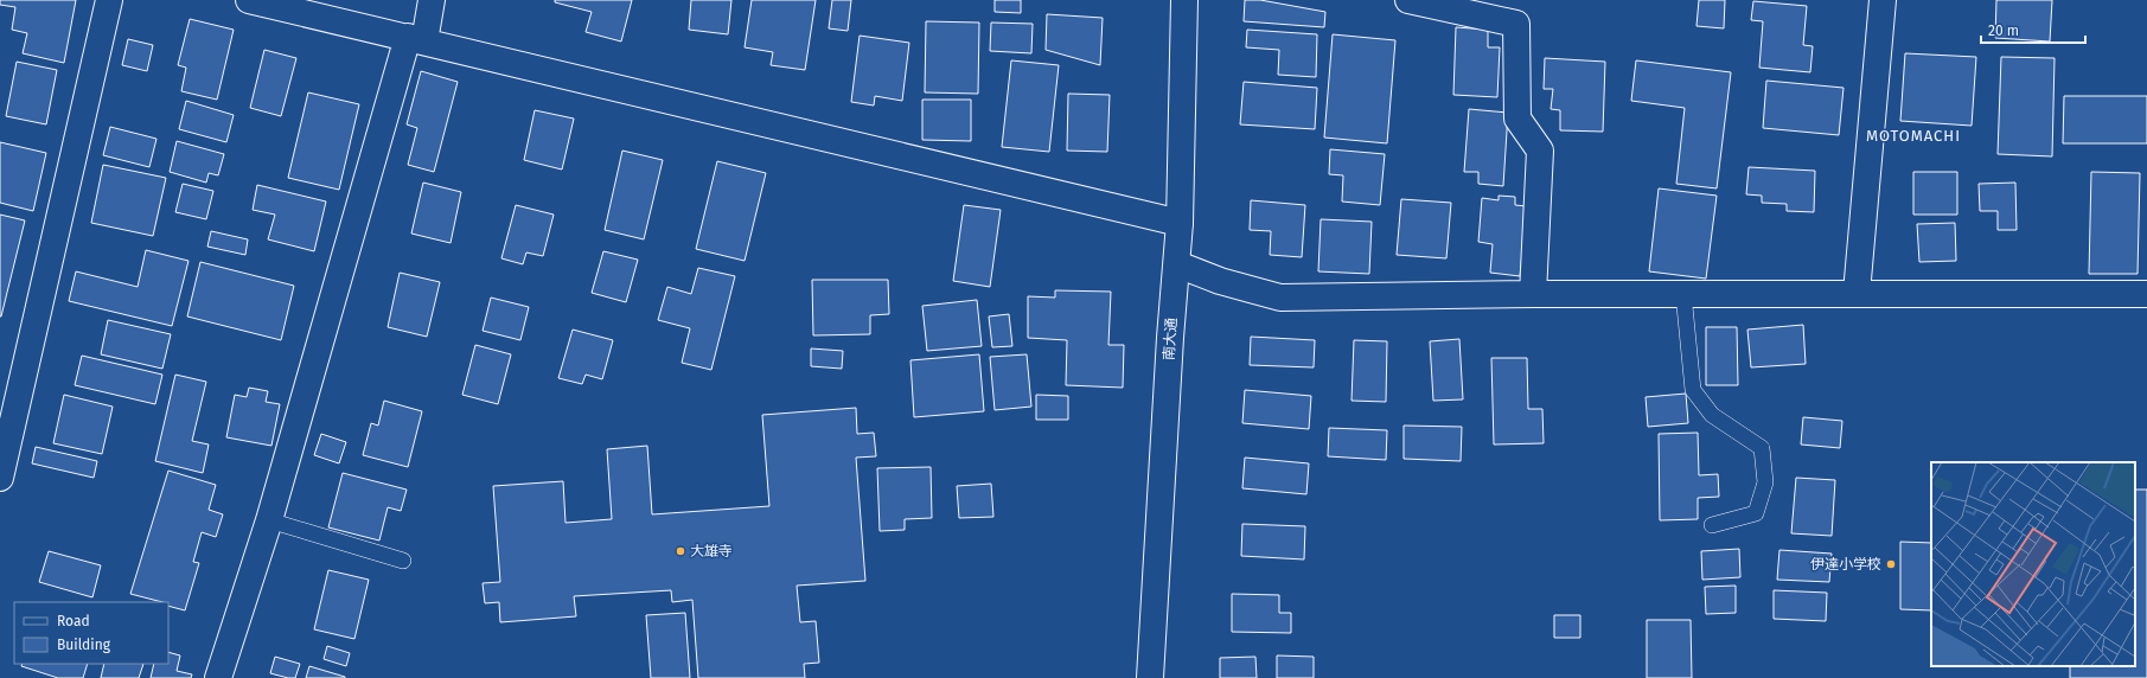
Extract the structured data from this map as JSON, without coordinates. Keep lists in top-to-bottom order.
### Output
{
  "streets": {
    "street": ["南大通"]
  },
  "districts": ["MOTOMACHI"],
  "places": ["大雄寺", "伊達小学校"],
  "legend": ["Road", "Building"],
  "scale_bar": "20 m"
}
